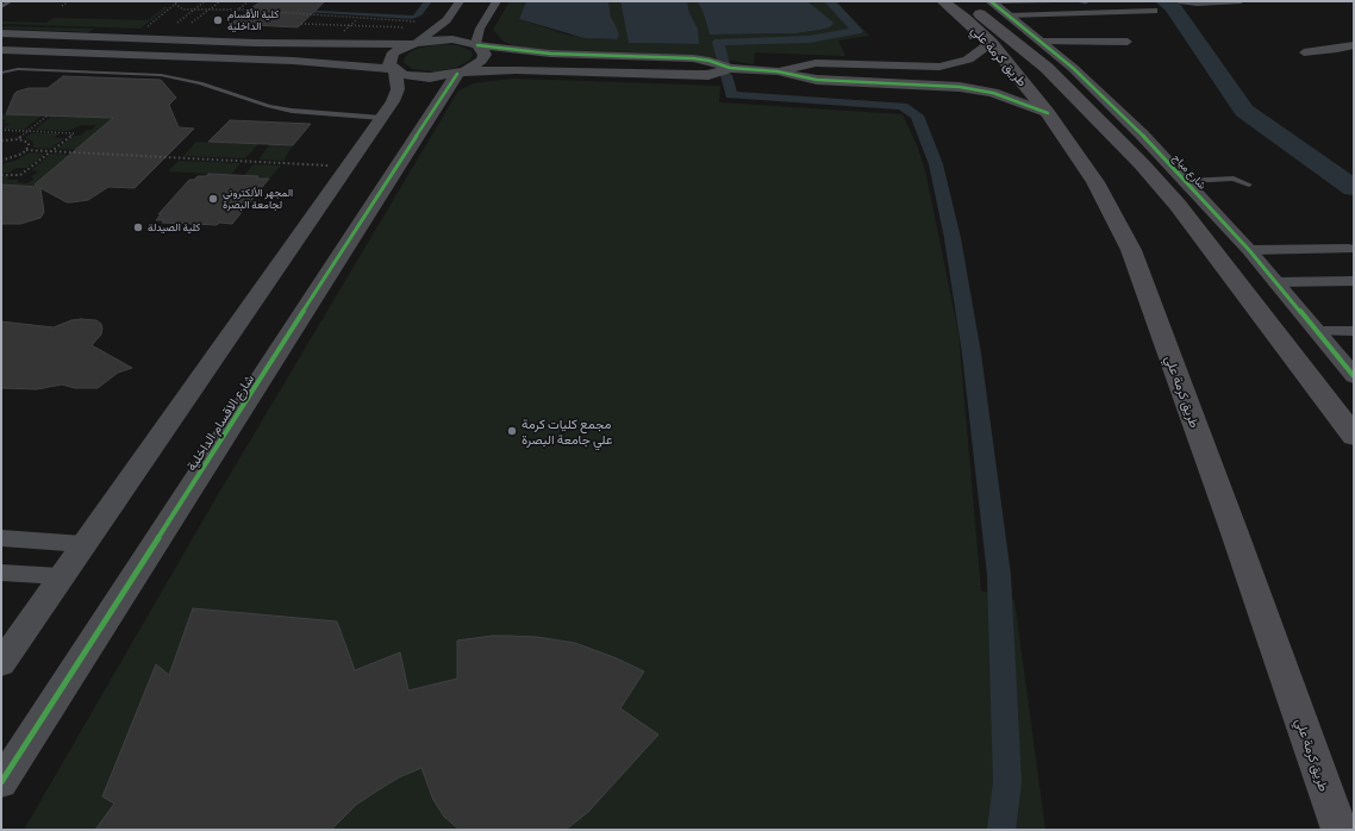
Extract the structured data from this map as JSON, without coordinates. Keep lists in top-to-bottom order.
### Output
{
  "streets": {
    "highway": ["طريق كرمة علي"],
    "street": ["شارع مياح", "شارع الاقسام الداخلية"]
  },
  "places": [
    "كلية الأقسام الداخلية",
    "المجهر الألكتروني لجامعة البصرة",
    "كلية الصيدلة",
    "مجمع كليات كرمة علي جامعة البصرة"
  ]
}
